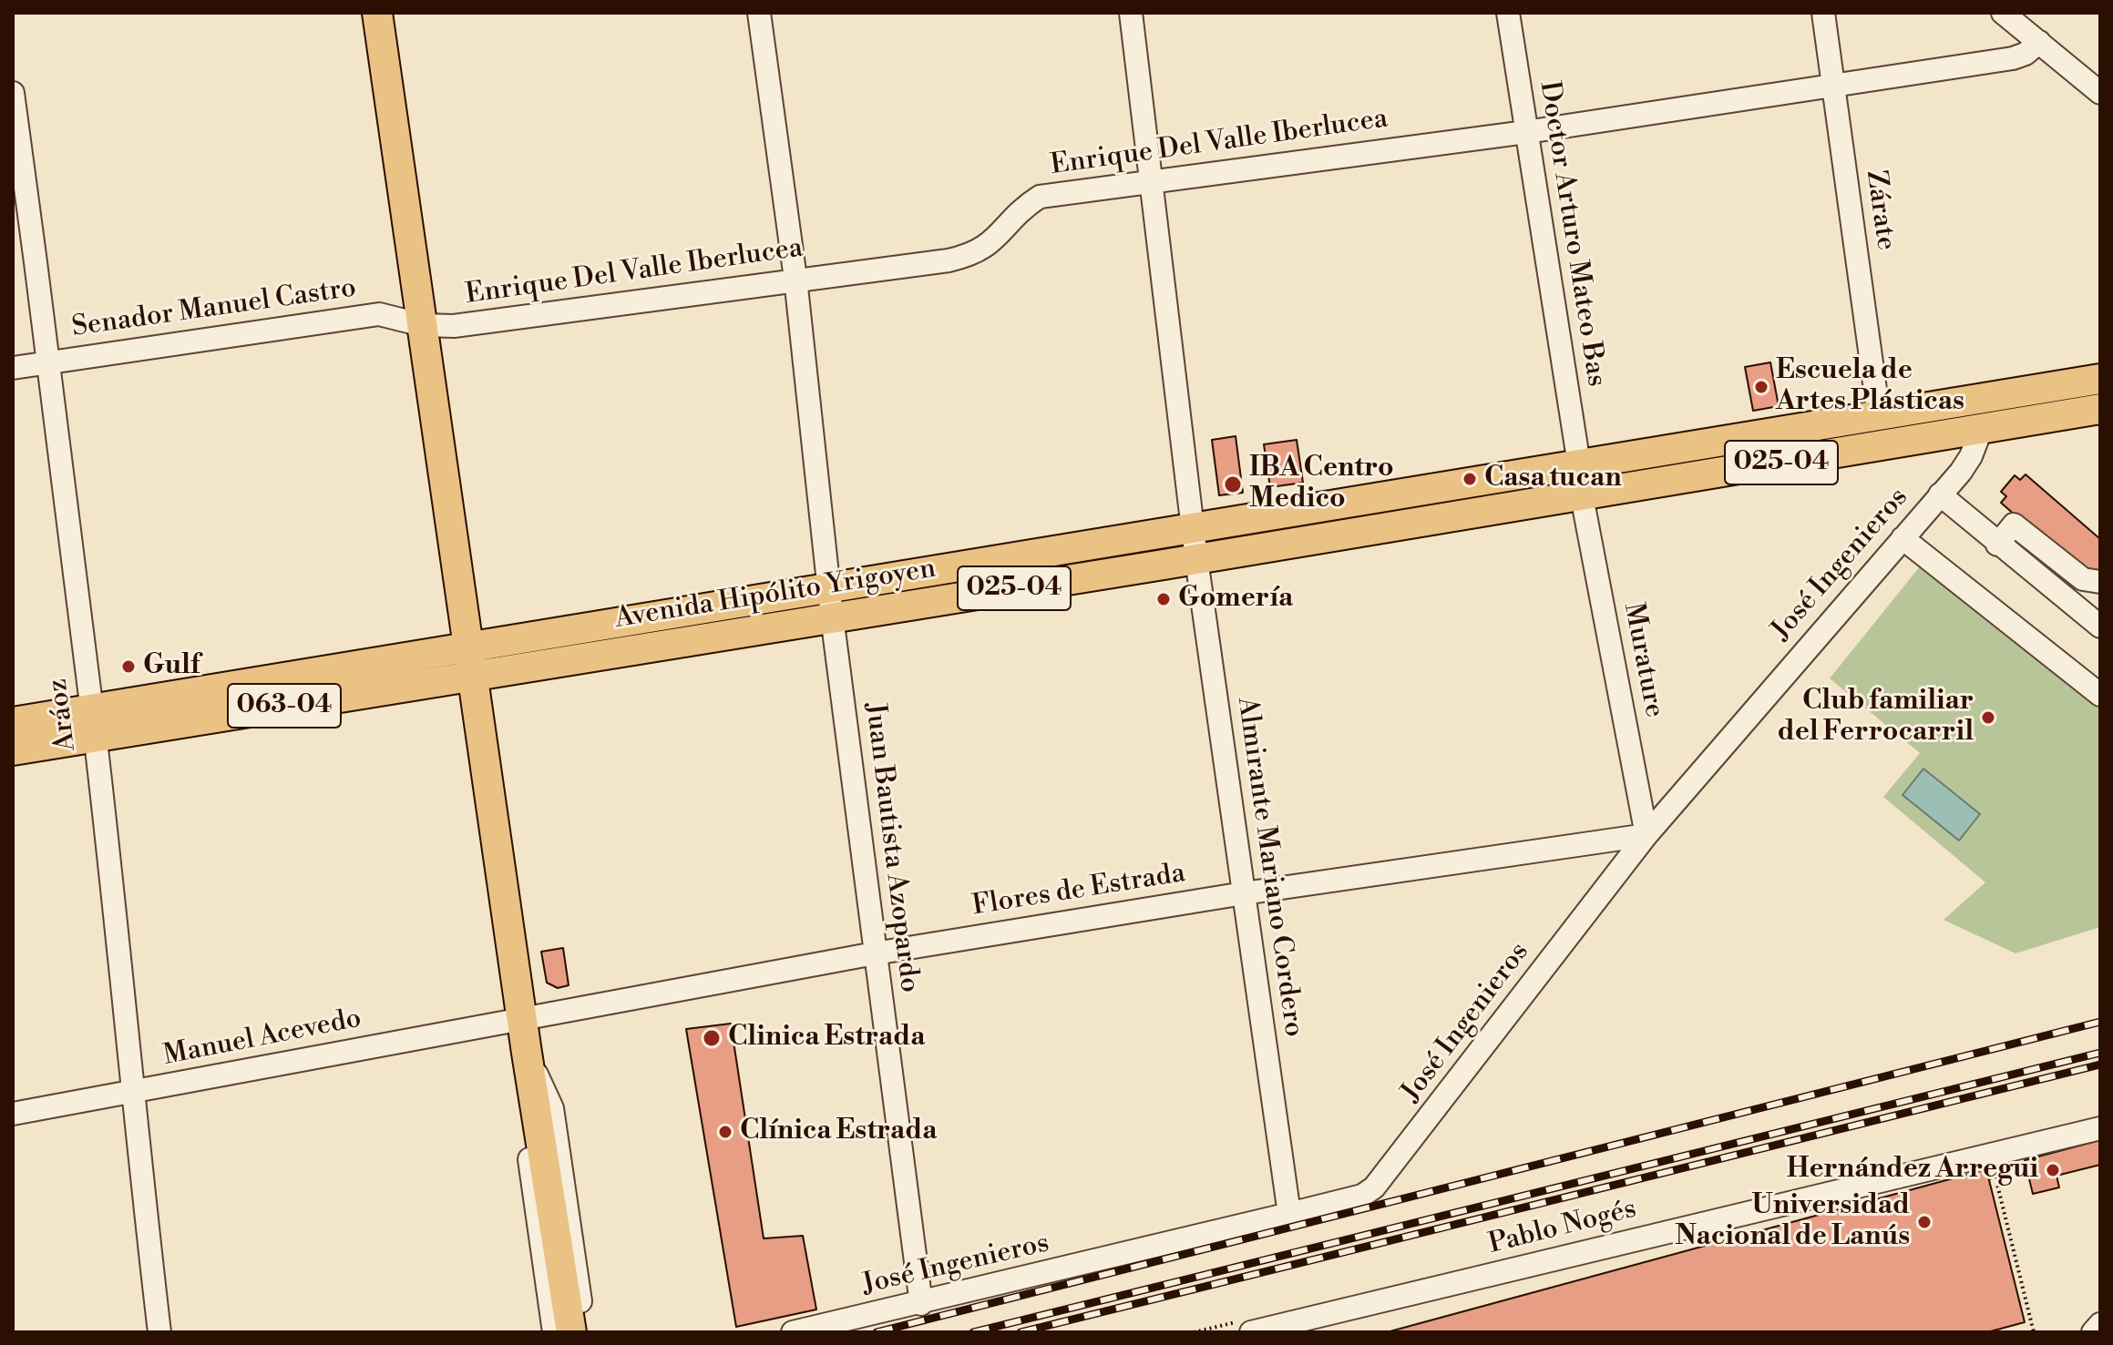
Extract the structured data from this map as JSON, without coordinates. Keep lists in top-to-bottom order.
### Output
{
  "streets": {
    "main road": ["025-04", "Avenida Hipólito Yrigoyen", "063-04"],
    "street": [
      "Enrique Del Valle Iberlucea",
      "Zárate",
      "Doctor Arturo Mateo Bas",
      "Senador Manuel Castro",
      "José Ingenieros",
      "Murature",
      "Aráoz",
      "Juan Bautista Azopardo",
      "Almirante Mariano Cordero",
      "Flores de Estrada",
      "Manuel Acevedo",
      "Pablo Nogés"
    ]
  },
  "crossings": [
    ["Enrique Del Valle Iberlucea", "Zárate"],
    ["Enrique Del Valle Iberlucea", "Doctor Arturo Mateo Bas"],
    ["Enrique Del Valle Iberlucea", "Senador Manuel Castro"],
    ["Enrique Del Valle Iberlucea", "Juan Bautista Azopardo"],
    ["Enrique Del Valle Iberlucea", "Almirante Mariano Cordero"],
    ["Zárate", "Avenida Hipólito Yrigoyen"],
    ["Doctor Arturo Mateo Bas", "Avenida Hipólito Yrigoyen"],
    ["Senador Manuel Castro", "Aráoz"],
    ["José Ingenieros", "Avenida Hipólito Yrigoyen"],
    ["José Ingenieros", "Murature"],
    ["José Ingenieros", "Juan Bautista Azopardo"],
    ["José Ingenieros", "Almirante Mariano Cordero"],
    ["José Ingenieros", "Flores de Estrada"],
    ["Avenida Hipólito Yrigoyen", "Murature"],
    ["Avenida Hipólito Yrigoyen", "Aráoz"],
    ["Avenida Hipólito Yrigoyen", "Juan Bautista Azopardo"],
    ["Avenida Hipólito Yrigoyen", "Almirante Mariano Cordero"],
    ["Murature", "Flores de Estrada"],
    ["Aráoz", "Manuel Acevedo"],
    ["Juan Bautista Azopardo", "Flores de Estrada"],
    ["Almirante Mariano Cordero", "Flores de Estrada"],
    ["Flores de Estrada", "Manuel Acevedo"]
  ],
  "places": [
    "Escuela de Artes Plásticas",
    "Casa tucan",
    "IBA Centro Medico",
    "Gomería",
    "Gulf",
    "Club familiar del Ferrocarril",
    "Clinica Estrada",
    "Clínica Estrada",
    "Hernández Arregui",
    "Universidad Nacional de Lanús"
  ]
}
